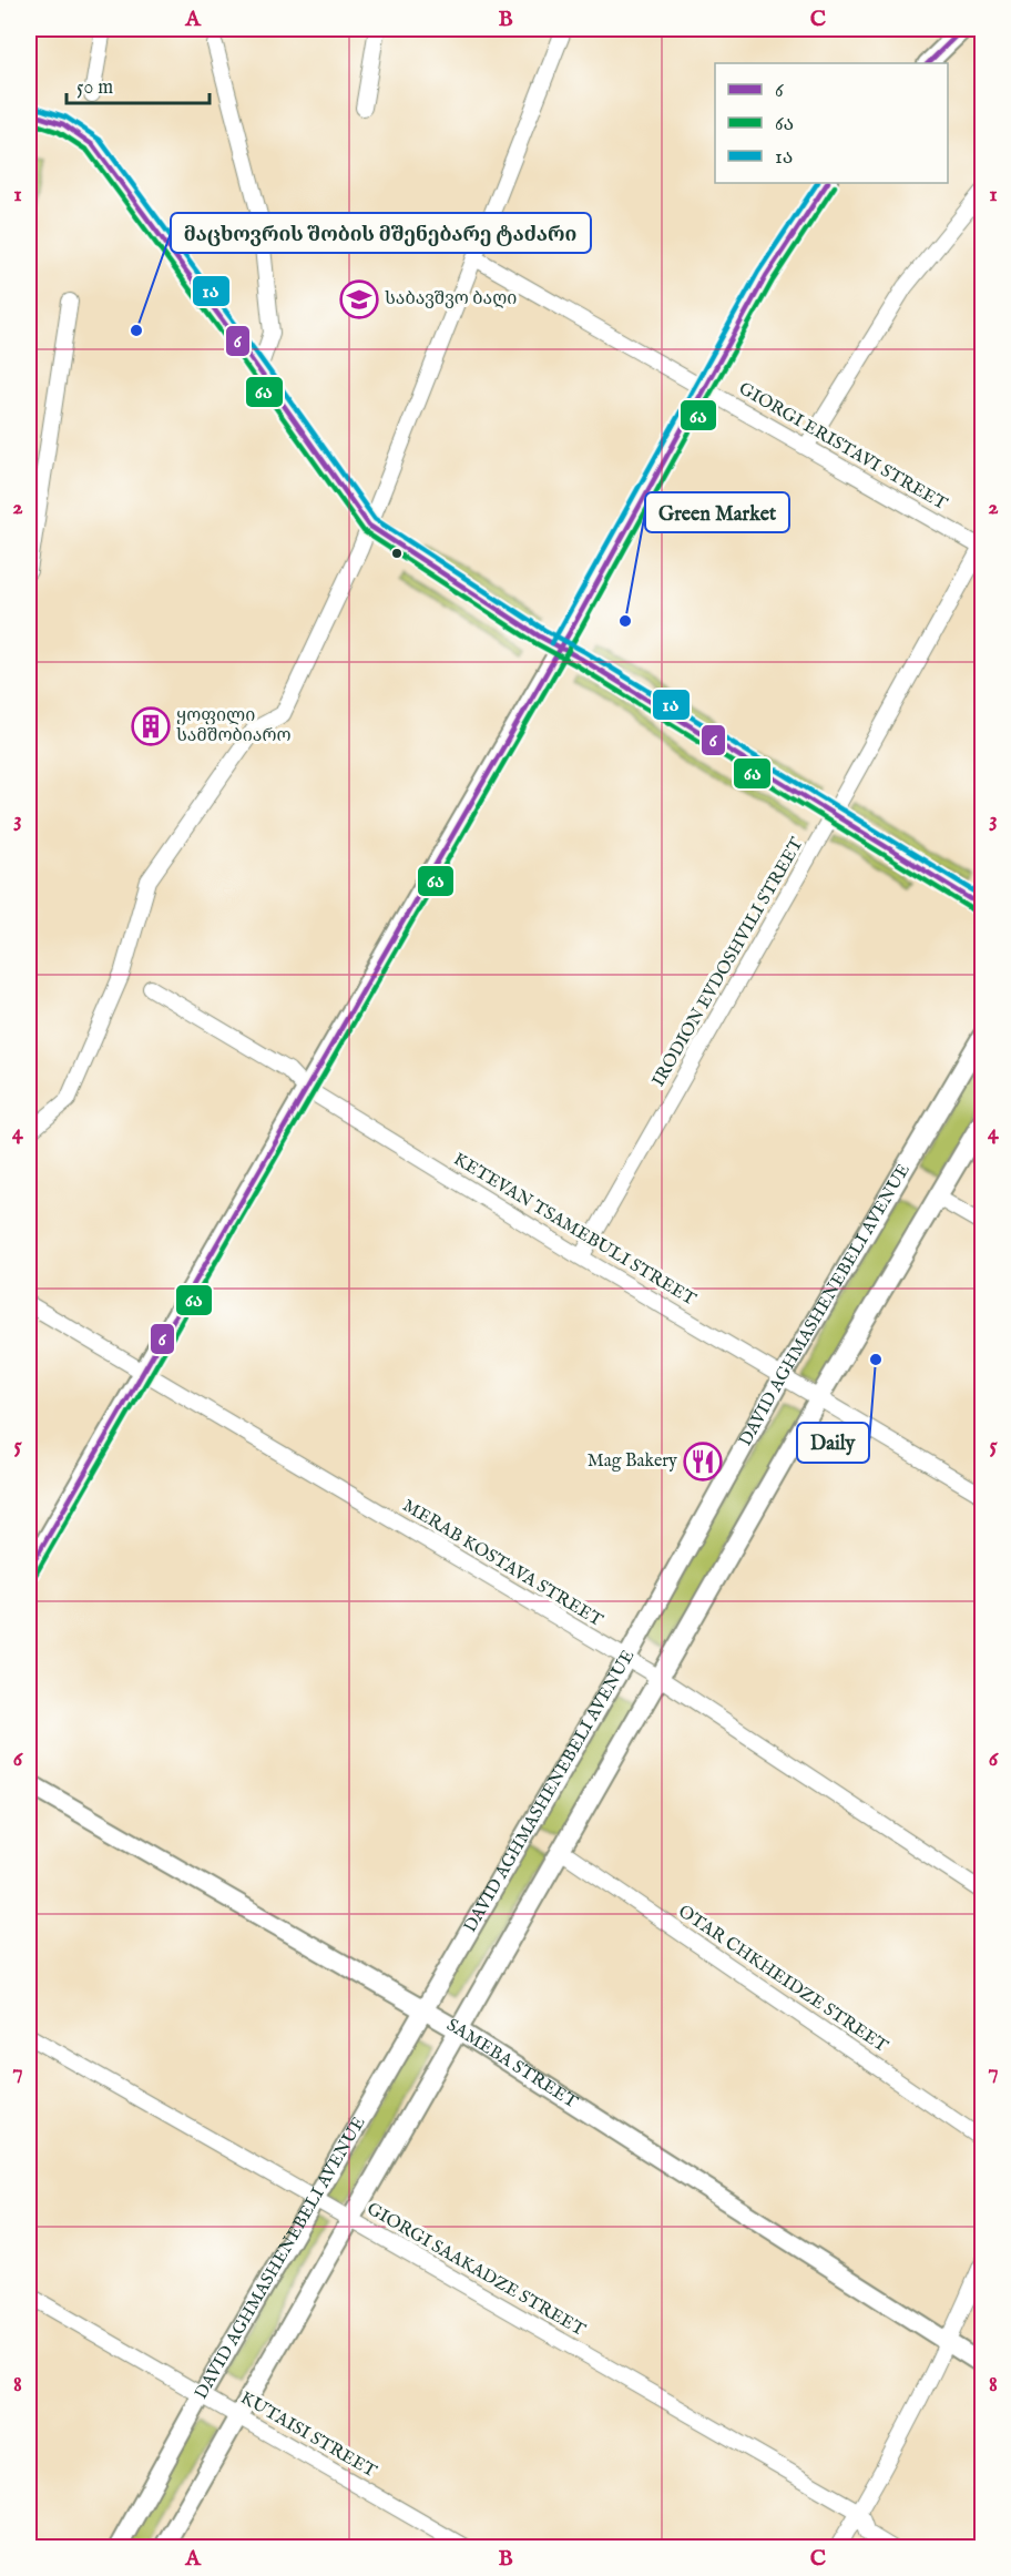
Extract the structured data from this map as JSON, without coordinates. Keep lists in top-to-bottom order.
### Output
{
  "streets": {
    "street": [
      "GIORGI ERISTAVI STREET",
      "IRODION EVDOSHVILI STREET",
      "KETEVAN TSAMEBULI STREET",
      "DAVID AGHMASHENEBELI AVENUE",
      "MERAB KOSTAVA STREET",
      "OTAR CHKHEIDZE STREET",
      "SAMEBA STREET",
      "GIORGI SAAKADZE STREET",
      "KUTAISI STREET"
    ]
  },
  "crossings": [
    ["GIORGI ERISTAVI STREET", "IRODION EVDOSHVILI STREET"],
    ["IRODION EVDOSHVILI STREET", "KETEVAN TSAMEBULI STREET"],
    ["KETEVAN TSAMEBULI STREET", "DAVID AGHMASHENEBELI AVENUE"],
    ["DAVID AGHMASHENEBELI AVENUE", "MERAB KOSTAVA STREET"],
    ["DAVID AGHMASHENEBELI AVENUE", "OTAR CHKHEIDZE STREET"],
    ["DAVID AGHMASHENEBELI AVENUE", "SAMEBA STREET"],
    ["DAVID AGHMASHENEBELI AVENUE", "GIORGI SAAKADZE STREET"],
    ["DAVID AGHMASHENEBELI AVENUE", "KUTAISI STREET"]
  ],
  "places": {
    "school or university": ["საბავშვო ბაღი"],
    "other": ["მაცხოვრის შობის მშენებარე ტაძარი", "Green Market", "Daily"],
    "building": ["ყოფილი სამშობიარო"],
    "restaurant": ["Mag Bakery"]
  },
  "lines": ["transit line 6", "transit line 1ა", "transit line 6ა"],
  "legend": ["6", "6ა", "1ა"],
  "scale_bar": "50 m",
  "grid": {
    "columns": ["A", "B", "C"],
    "rows": [
      "1",
      "2",
      "3",
      "4",
      "5",
      "6",
      "7",
      "8"
    ]
  }
}
